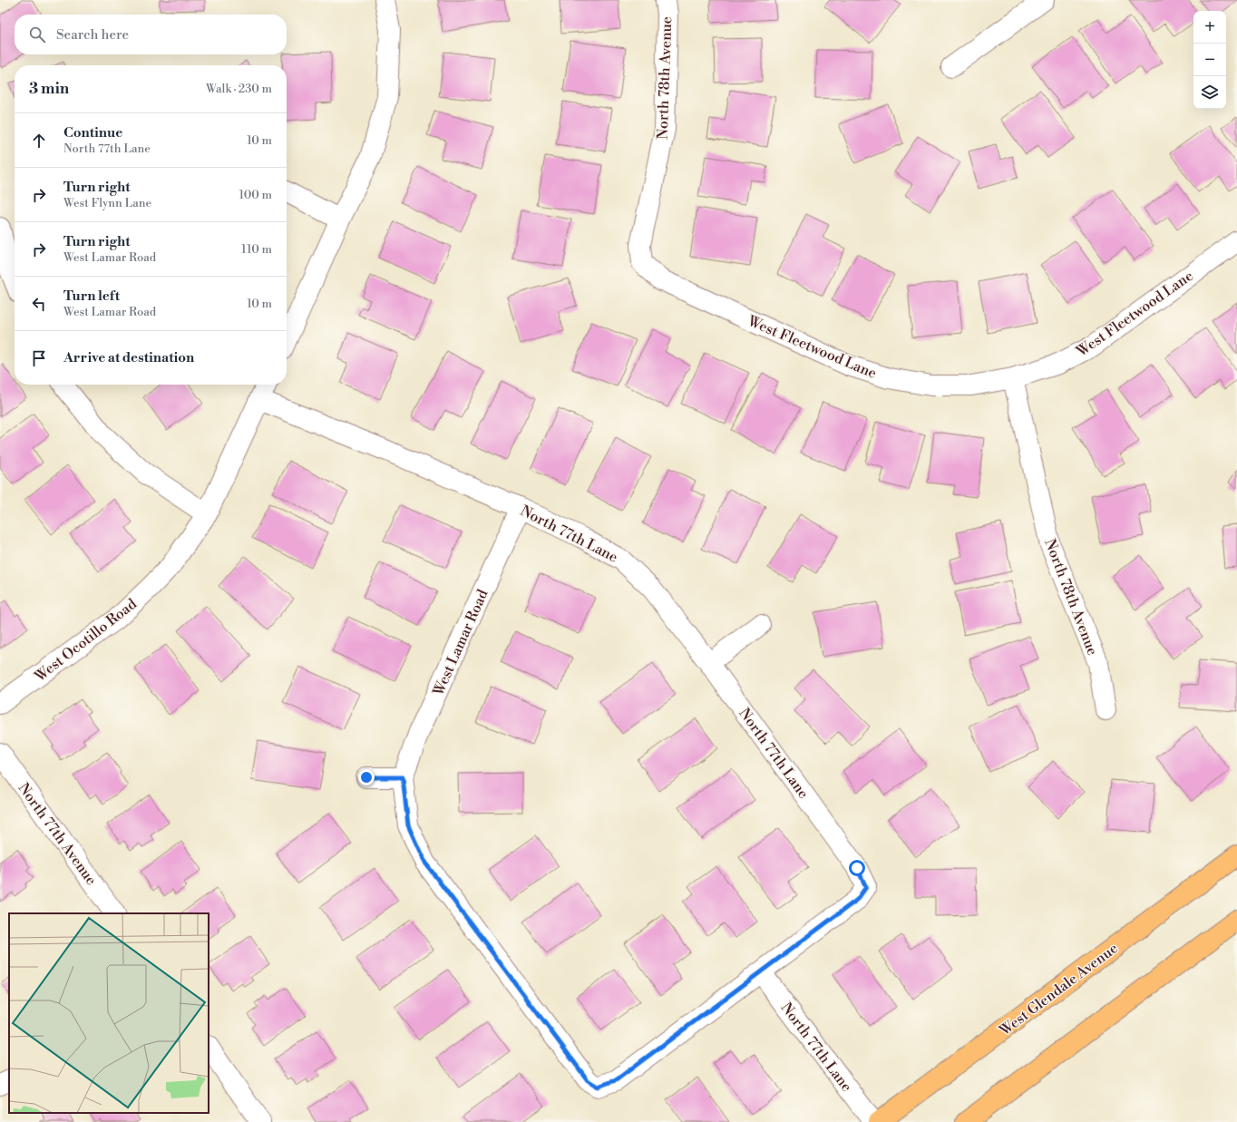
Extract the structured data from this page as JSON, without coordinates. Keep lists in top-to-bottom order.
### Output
{
  "streets": {
    "main road": ["West Glendale Avenue"],
    "street": [
      "North 78th Avenue",
      "West Fleetwood Lane",
      "North 77th Lane",
      "West Ocotillo Road",
      "West Lamar Road",
      "North 77th Avenue"
    ]
  },
  "crossings": [
    ["North 78th Avenue", "West Fleetwood Lane"],
    ["North 77th Lane", "West Ocotillo Road"],
    ["North 77th Lane", "West Lamar Road"]
  ],
  "page": {
    "map_buttons": ["+", "−"],
    "search": "Search here",
    "heading": ["3 min", "Walk · 230 m"],
    "list": [
      ["Continue", "North 77th Lane", "10 m"],
      ["Turn right", "West Flynn Lane", "100 m"],
      ["Turn right", "West Lamar Road", "110 m"],
      ["Turn left", "West Lamar Road", "10 m"],
      "Arrive at destination"
    ]
  }
}
